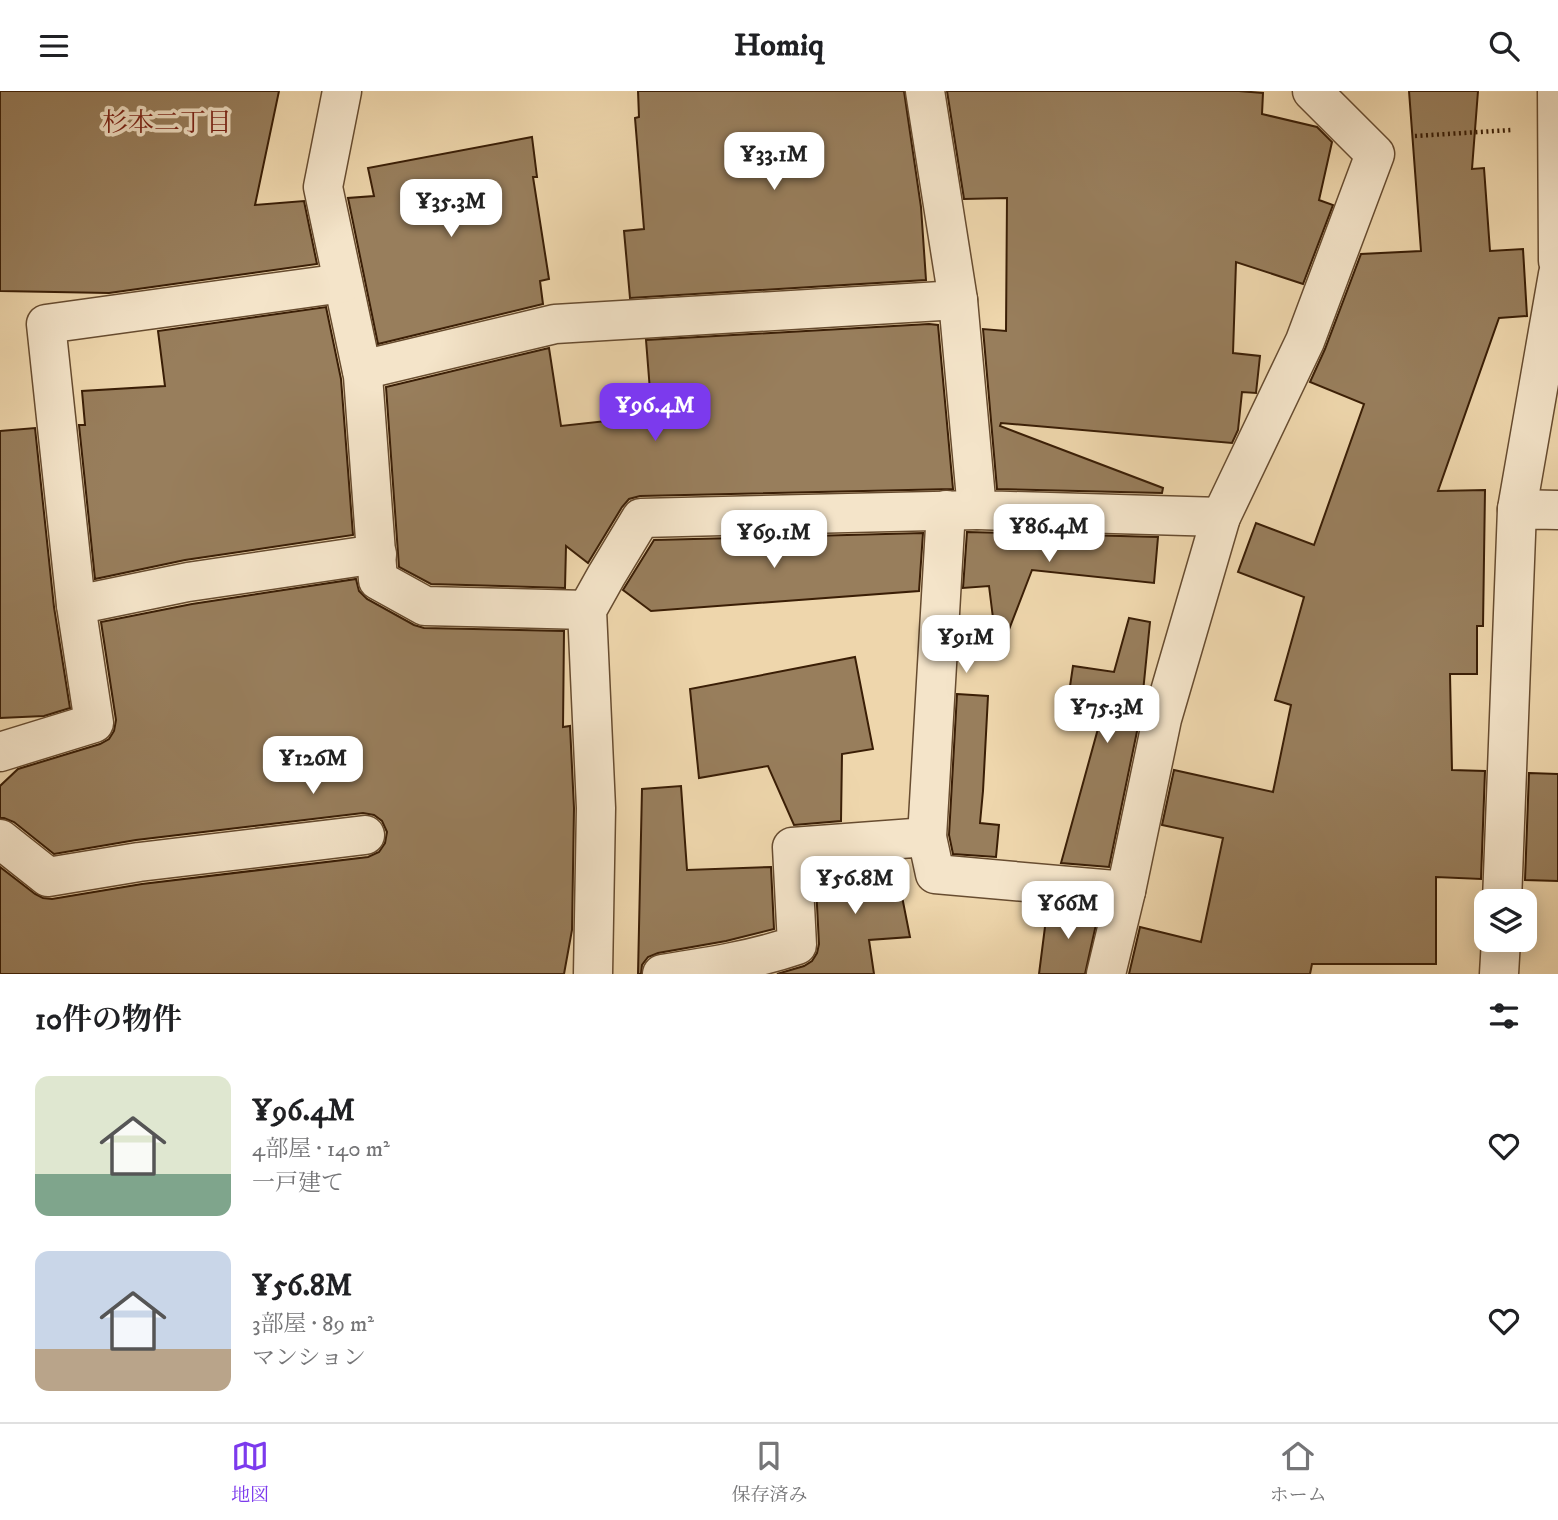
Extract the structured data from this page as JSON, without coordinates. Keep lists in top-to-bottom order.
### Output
{
  "districts": ["杉本二丁目"],
  "page": {
    "header": "Homiq",
    "price": [
      "¥33.1M",
      "¥35.3M",
      "¥96.4M",
      "¥86.4M",
      "¥69.1M",
      "¥91M",
      "¥75.3M",
      "¥126M",
      "¥56.8M",
      "¥66M"
    ],
    "heading": "10件の物件",
    "list": [
      {
        "name": "¥96.4M",
        "note": "4部屋 · 140 m² · 一戸建て"
      },
      {
        "name": "¥56.8M",
        "note": "3部屋 · 89 m² · マンション"
      }
    ],
    "tabs": ["地図", "保存済み", "ホーム"]
  }
}
